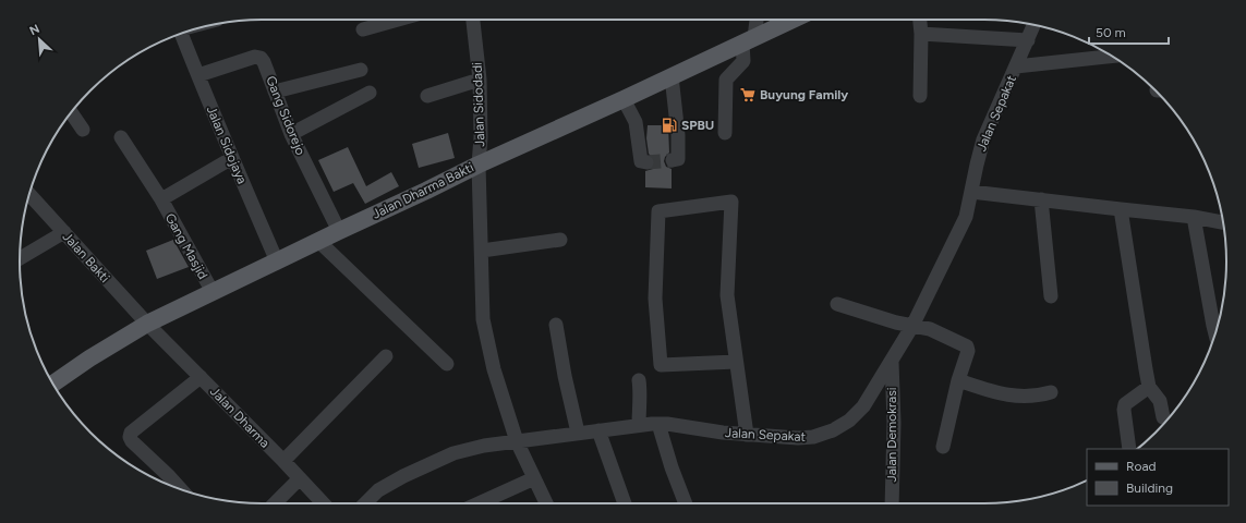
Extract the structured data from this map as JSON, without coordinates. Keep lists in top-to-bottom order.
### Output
{
  "streets": {
    "main road": ["Jalan Dharma Bakti"],
    "street": [
      "Jalan Sidodadi",
      "Jalan Sepakat",
      "Gang Sidorejo",
      "Jalan Sidojaya",
      "Gang Masjid",
      "Jalan Bakti",
      "Jalan Dharma",
      "Jalan Demokrasi"
    ]
  },
  "crossings": [
    ["Jalan Sidodadi", "Jalan Sepakat"],
    ["Jalan Sidodadi", "Jalan Dharma Bakti"],
    ["Jalan Sepakat", "Jalan Demokrasi"],
    ["Gang Sidorejo", "Jalan Sidojaya"],
    ["Gang Sidorejo", "Jalan Dharma Bakti"],
    ["Jalan Sidojaya", "Jalan Dharma Bakti"],
    ["Jalan Dharma Bakti", "Gang Masjid"],
    ["Jalan Dharma Bakti", "Jalan Bakti"],
    ["Jalan Dharma Bakti", "Jalan Dharma"],
    ["Jalan Bakti", "Jalan Dharma"]
  ],
  "places": {
    "supermarket": ["Buyung Family"],
    "fuel station": ["SPBU"]
  },
  "legend": ["Road", "Building"],
  "scale_bar": "50 m",
  "north": "top left"
}
